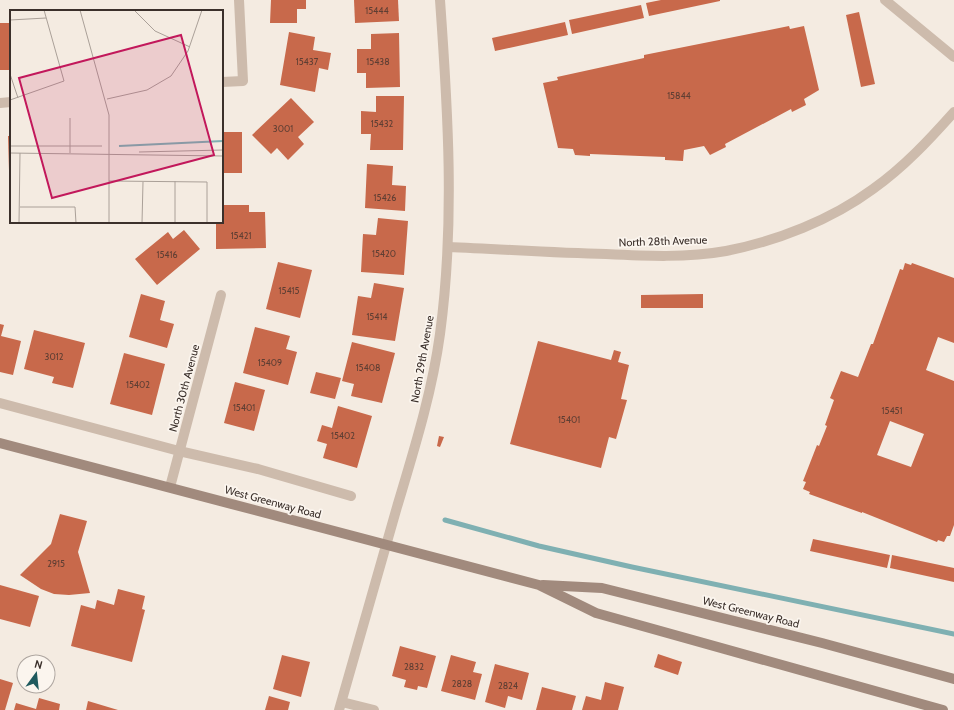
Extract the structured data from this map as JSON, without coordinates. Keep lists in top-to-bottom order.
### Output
{
  "streets": {
    "main road": ["West Greenway Road"],
    "street": ["North 28th Avenue", "North 29th Avenue", "North 30th Avenue"]
  },
  "crossings": [
    ["North 28th Avenue", "North 29th Avenue"],
    ["North 29th Avenue", "West Greenway Road"],
    ["North 30th Avenue", "West Greenway Road"]
  ],
  "house_numbers": [
    "15444",
    "15437",
    "15438",
    "15844",
    "15432",
    "3001",
    "15426",
    "15421",
    "15420",
    "15416",
    "15415",
    "15414",
    "3012",
    "15409",
    "15408",
    "15402",
    "15401",
    "15451",
    "15401",
    "15402",
    "2915",
    "2832",
    "2828",
    "2824"
  ],
  "north": "top"
}
